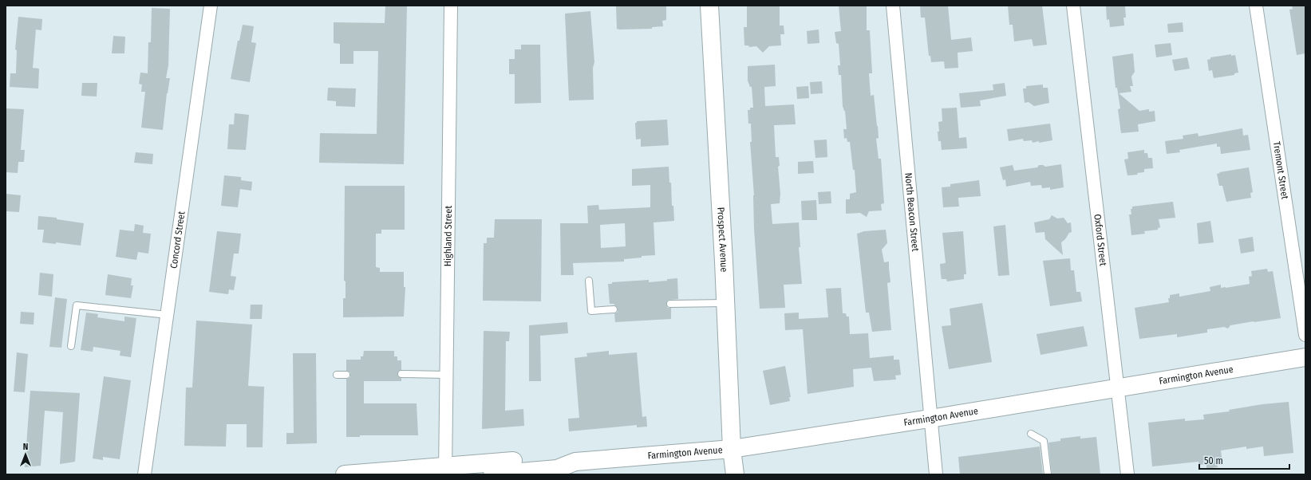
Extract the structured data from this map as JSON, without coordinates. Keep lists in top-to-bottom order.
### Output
{
  "streets": {
    "main road": ["Prospect Avenue", "Farmington Avenue"],
    "street": [
      "Tremont Street",
      "North Beacon Street",
      "Highland Street",
      "Concord Street",
      "Oxford Street"
    ]
  },
  "crossings": [
    ["North Beacon Street", "Farmington Avenue"],
    ["Highland Street", "Farmington Avenue"],
    ["Prospect Avenue", "Farmington Avenue"],
    ["Oxford Street", "Farmington Avenue"]
  ],
  "scale_bar": "50 m",
  "north": "top"
}
